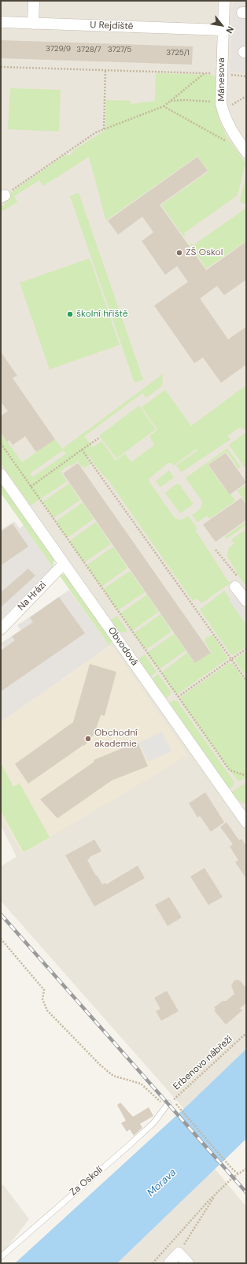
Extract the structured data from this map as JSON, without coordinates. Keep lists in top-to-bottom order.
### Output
{
  "streets": {
    "street": [
      "U Rejdiště",
      "Mánesova",
      "Na Hrázi",
      "Obvodová"
    ],
    "lane": ["Za Oskolí"],
    "path": ["Erbenovo nábřeží"]
  },
  "crossings": [
    ["U Rejdiště", "Mánesova"],
    ["Na Hrázi", "Obvodová"],
    ["Erbenovo nábřeží", "Za Oskolí"]
  ],
  "water": ["Morava"],
  "places": ["ZŠ Oskol", "školní hřiště", "Obchodní akademie"],
  "house_numbers": [
    "3729/9",
    "3728/7",
    "3727/5",
    "3725/1"
  ],
  "north": "bottom right"
}
